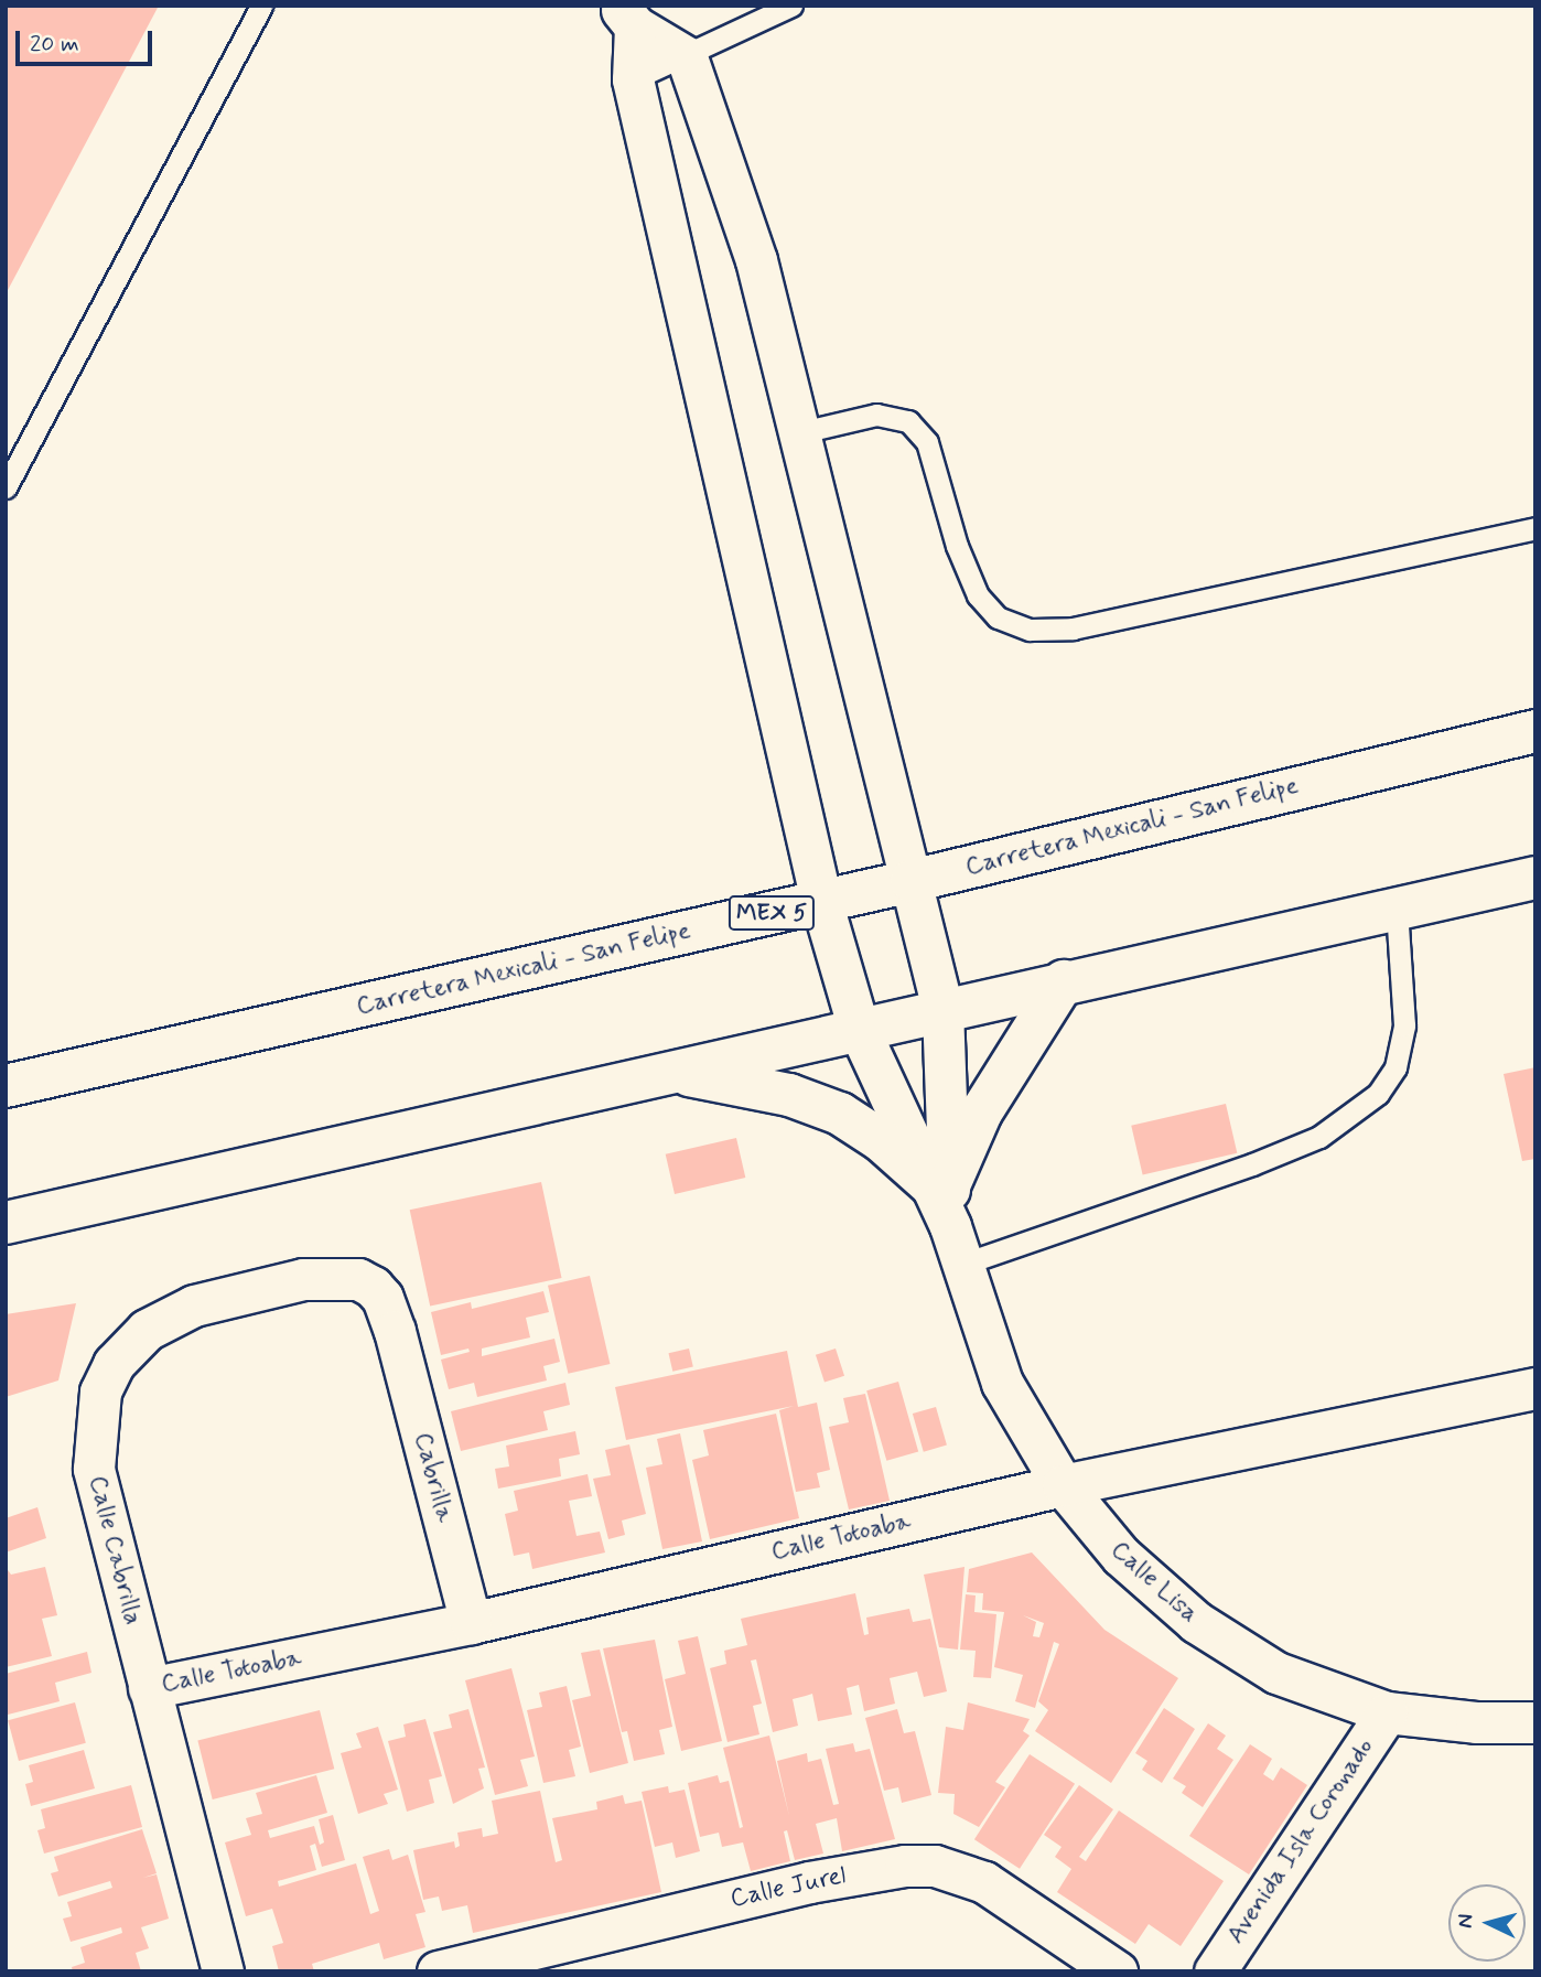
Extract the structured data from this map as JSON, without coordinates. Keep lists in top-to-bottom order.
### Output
{
  "streets": {
    "highway": ["Carretera Mexicali - San Felipe", "MEX 5"],
    "street": [
      "Cabrilla",
      "Calle Totoaba",
      "Calle Cabrilla",
      "Calle Lisa",
      "Avenida Isla Coronado",
      "Calle Jurel"
    ]
  },
  "crossings": [
    ["Carretera Mexicali - San Felipe", "Calle Lisa"],
    ["Cabrilla", "Calle Totoaba"],
    ["Cabrilla", "Calle Cabrilla"],
    ["Calle Totoaba", "Calle Cabrilla"],
    ["Calle Totoaba", "Calle Lisa"],
    ["Calle Lisa", "Avenida Isla Coronado"]
  ],
  "scale_bar": "20 m",
  "north": "left"
}
